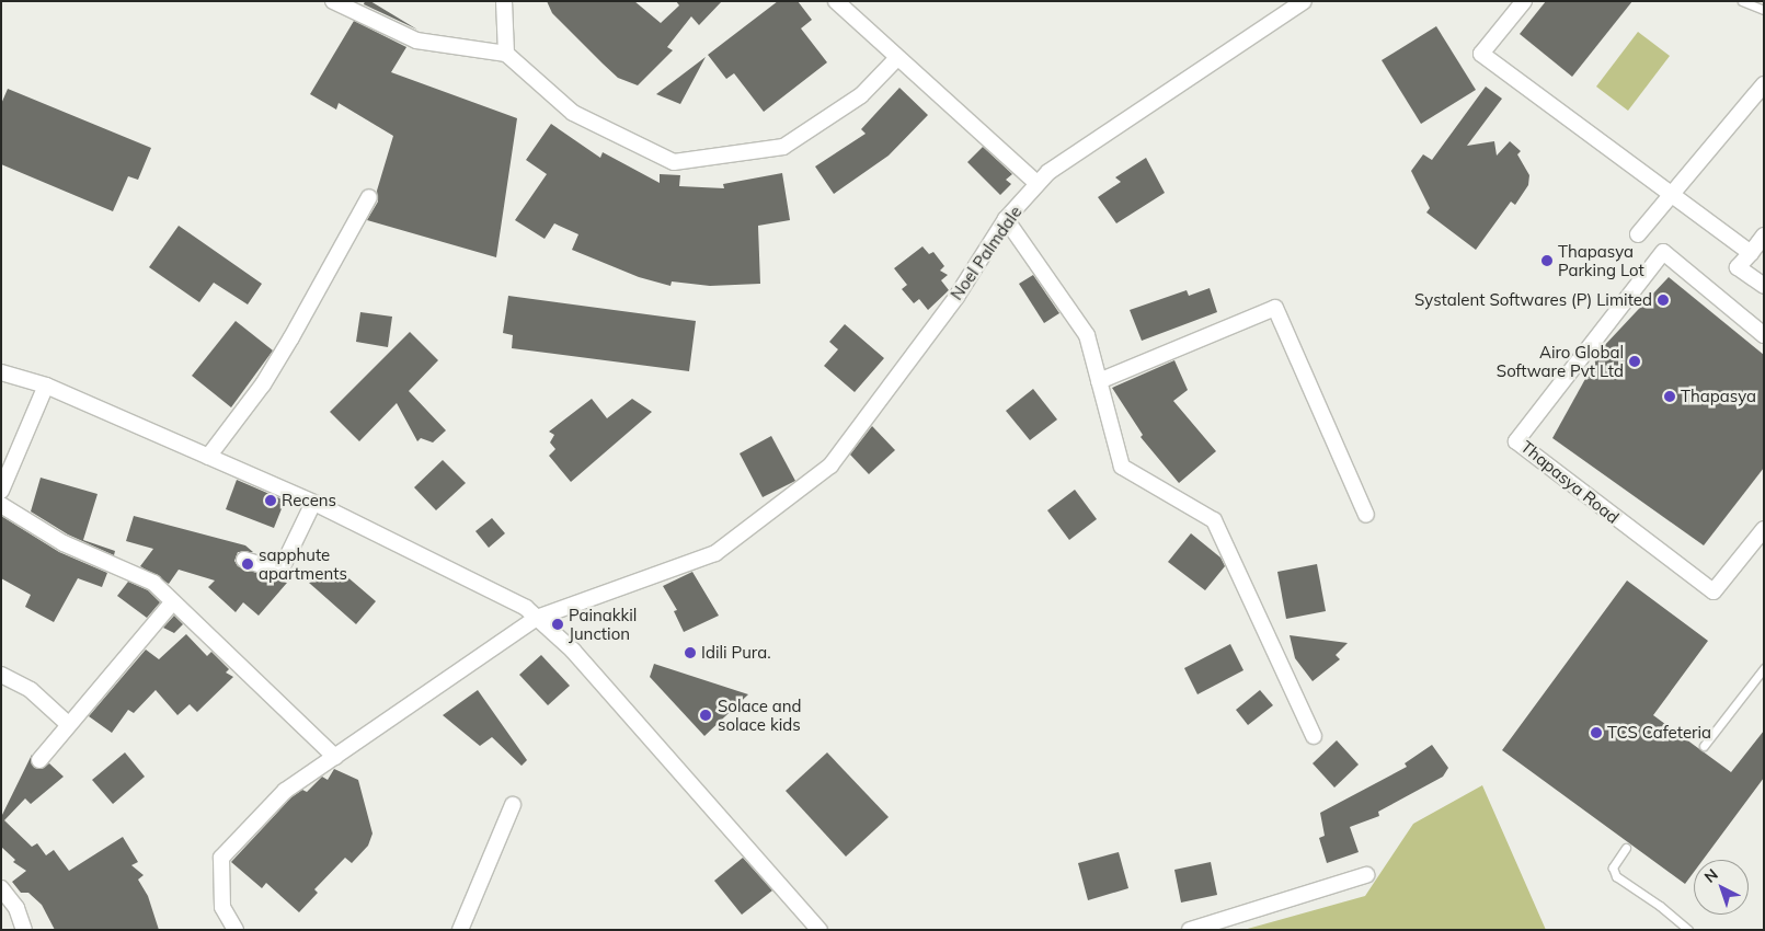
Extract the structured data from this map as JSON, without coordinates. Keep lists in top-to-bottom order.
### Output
{
  "streets": {
    "street": ["Noel Palmdale", "Thapasya Road"]
  },
  "places": [
    "Thapasya Parking Lot",
    "Systalent Softwares (P) Limited",
    "Airo Global Software Pvt Ltd",
    "Thapasya",
    "Recens",
    "sapphute apartments",
    "Painakkil Junction",
    "Idili Pura.",
    "Solace and solace kids",
    "TCS Cafeteria"
  ],
  "north": "top left"
}
